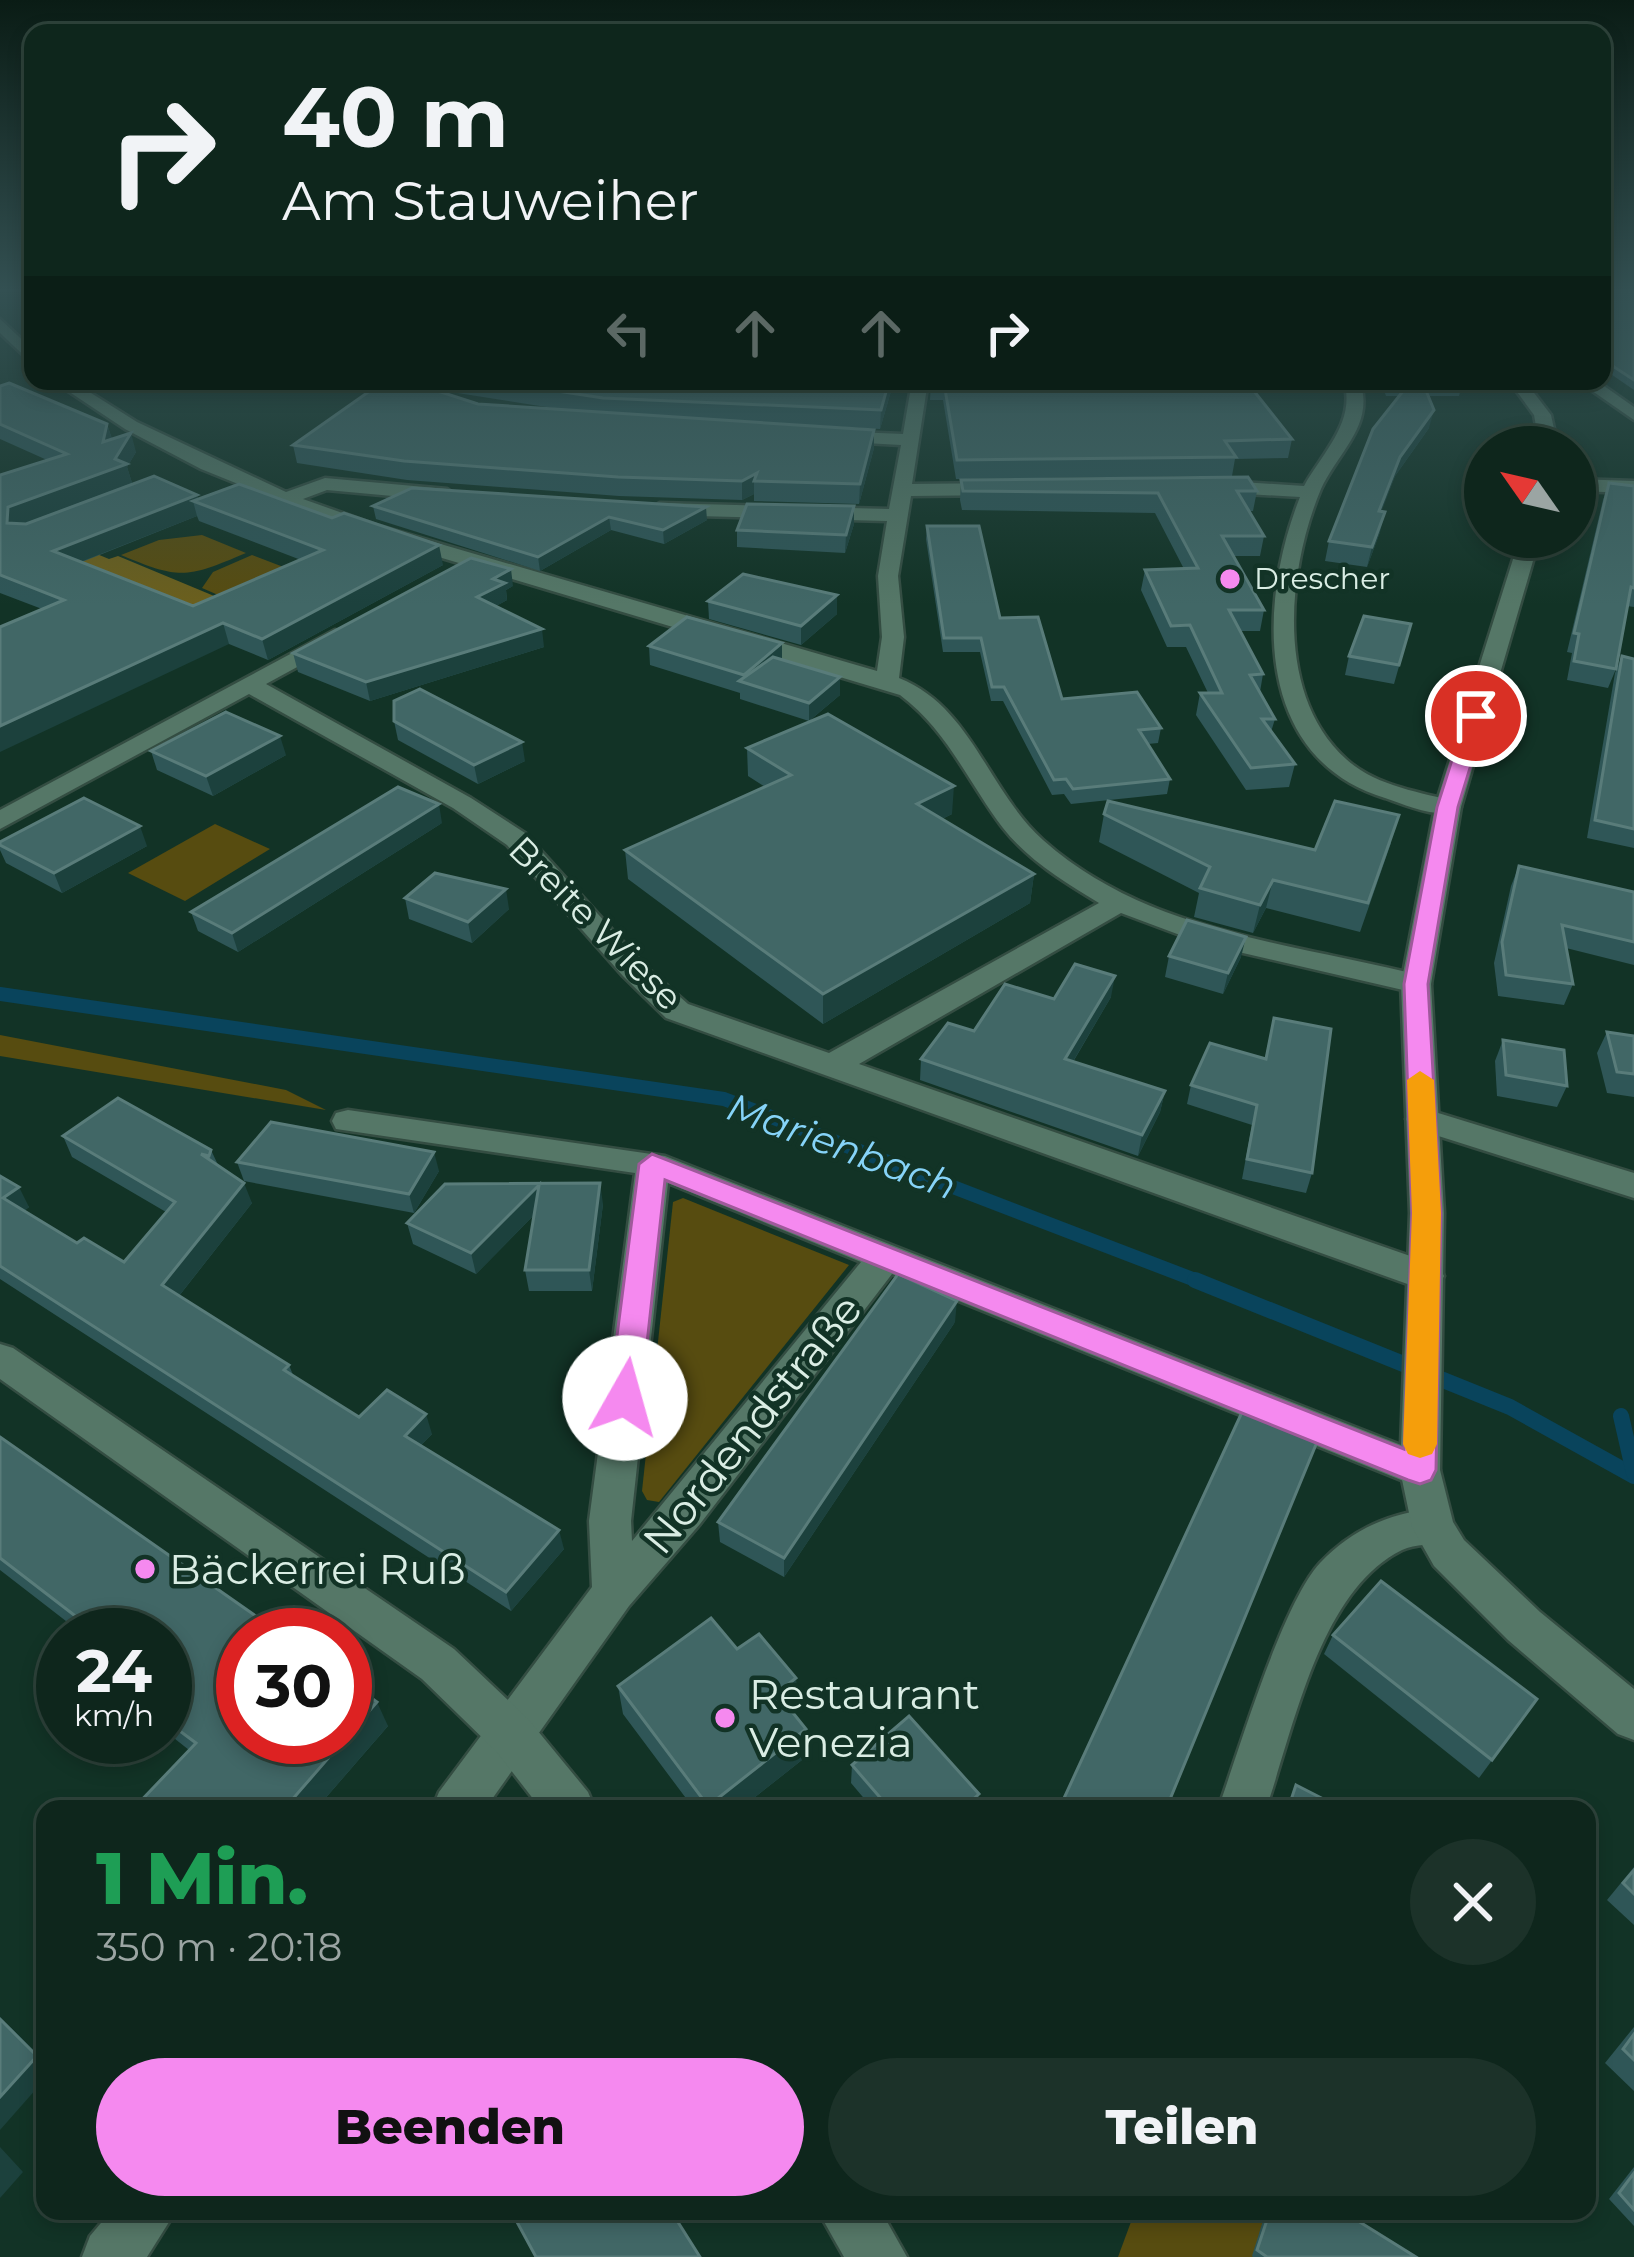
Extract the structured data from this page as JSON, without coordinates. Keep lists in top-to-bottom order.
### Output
{
  "streets": {
    "street": ["Breite Wiese", "Nordendstraße"]
  },
  "water": ["Marienbach"],
  "places": ["Drescher", "Bäckerrei Ruß", "Restaurant Venezia"],
  "north": "top left",
  "page": {
    "turn": ["40 m", "Am Stauweiher"],
    "speed": "24 km/h",
    "limit": "30",
    "heading": ["1 Min.", "350 m · 20:18"],
    "buttons": ["Beenden", "Teilen"]
  }
}
